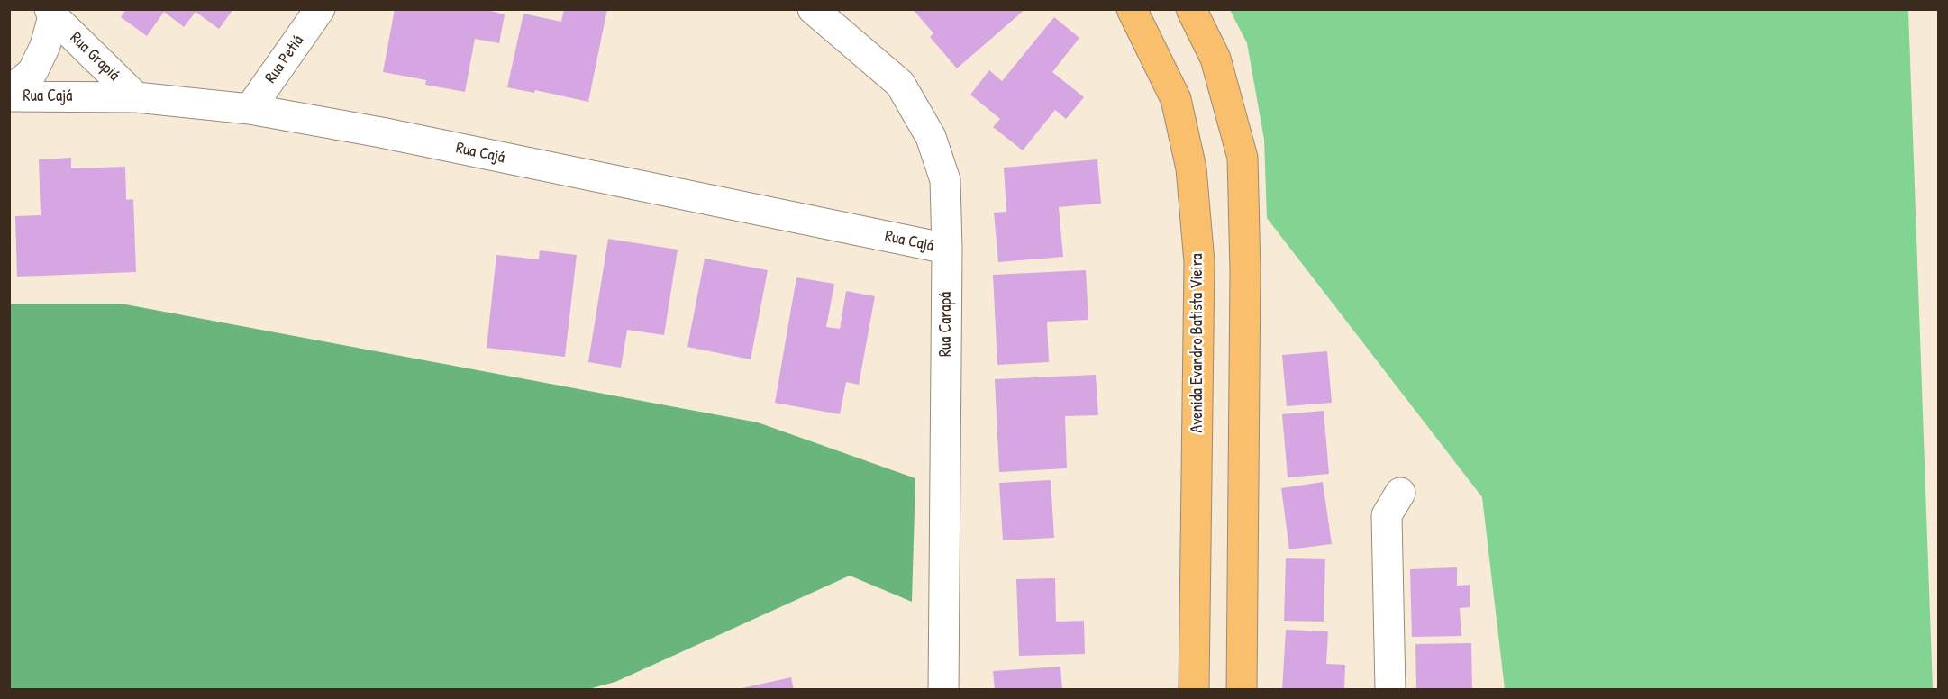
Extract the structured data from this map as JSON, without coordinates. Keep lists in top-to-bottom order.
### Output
{
  "streets": {
    "main road": ["Avenida Evandro Batista Vieira"],
    "street": [
      "Rua Grapiá",
      "Rua Petiá",
      "Rua Cajá",
      "Rua Carapá"
    ]
  },
  "crossings": [
    ["Rua Grapiá", "Rua Cajá"],
    ["Rua Petiá", "Rua Cajá"],
    ["Rua Cajá", "Rua Carapá"]
  ]
}
